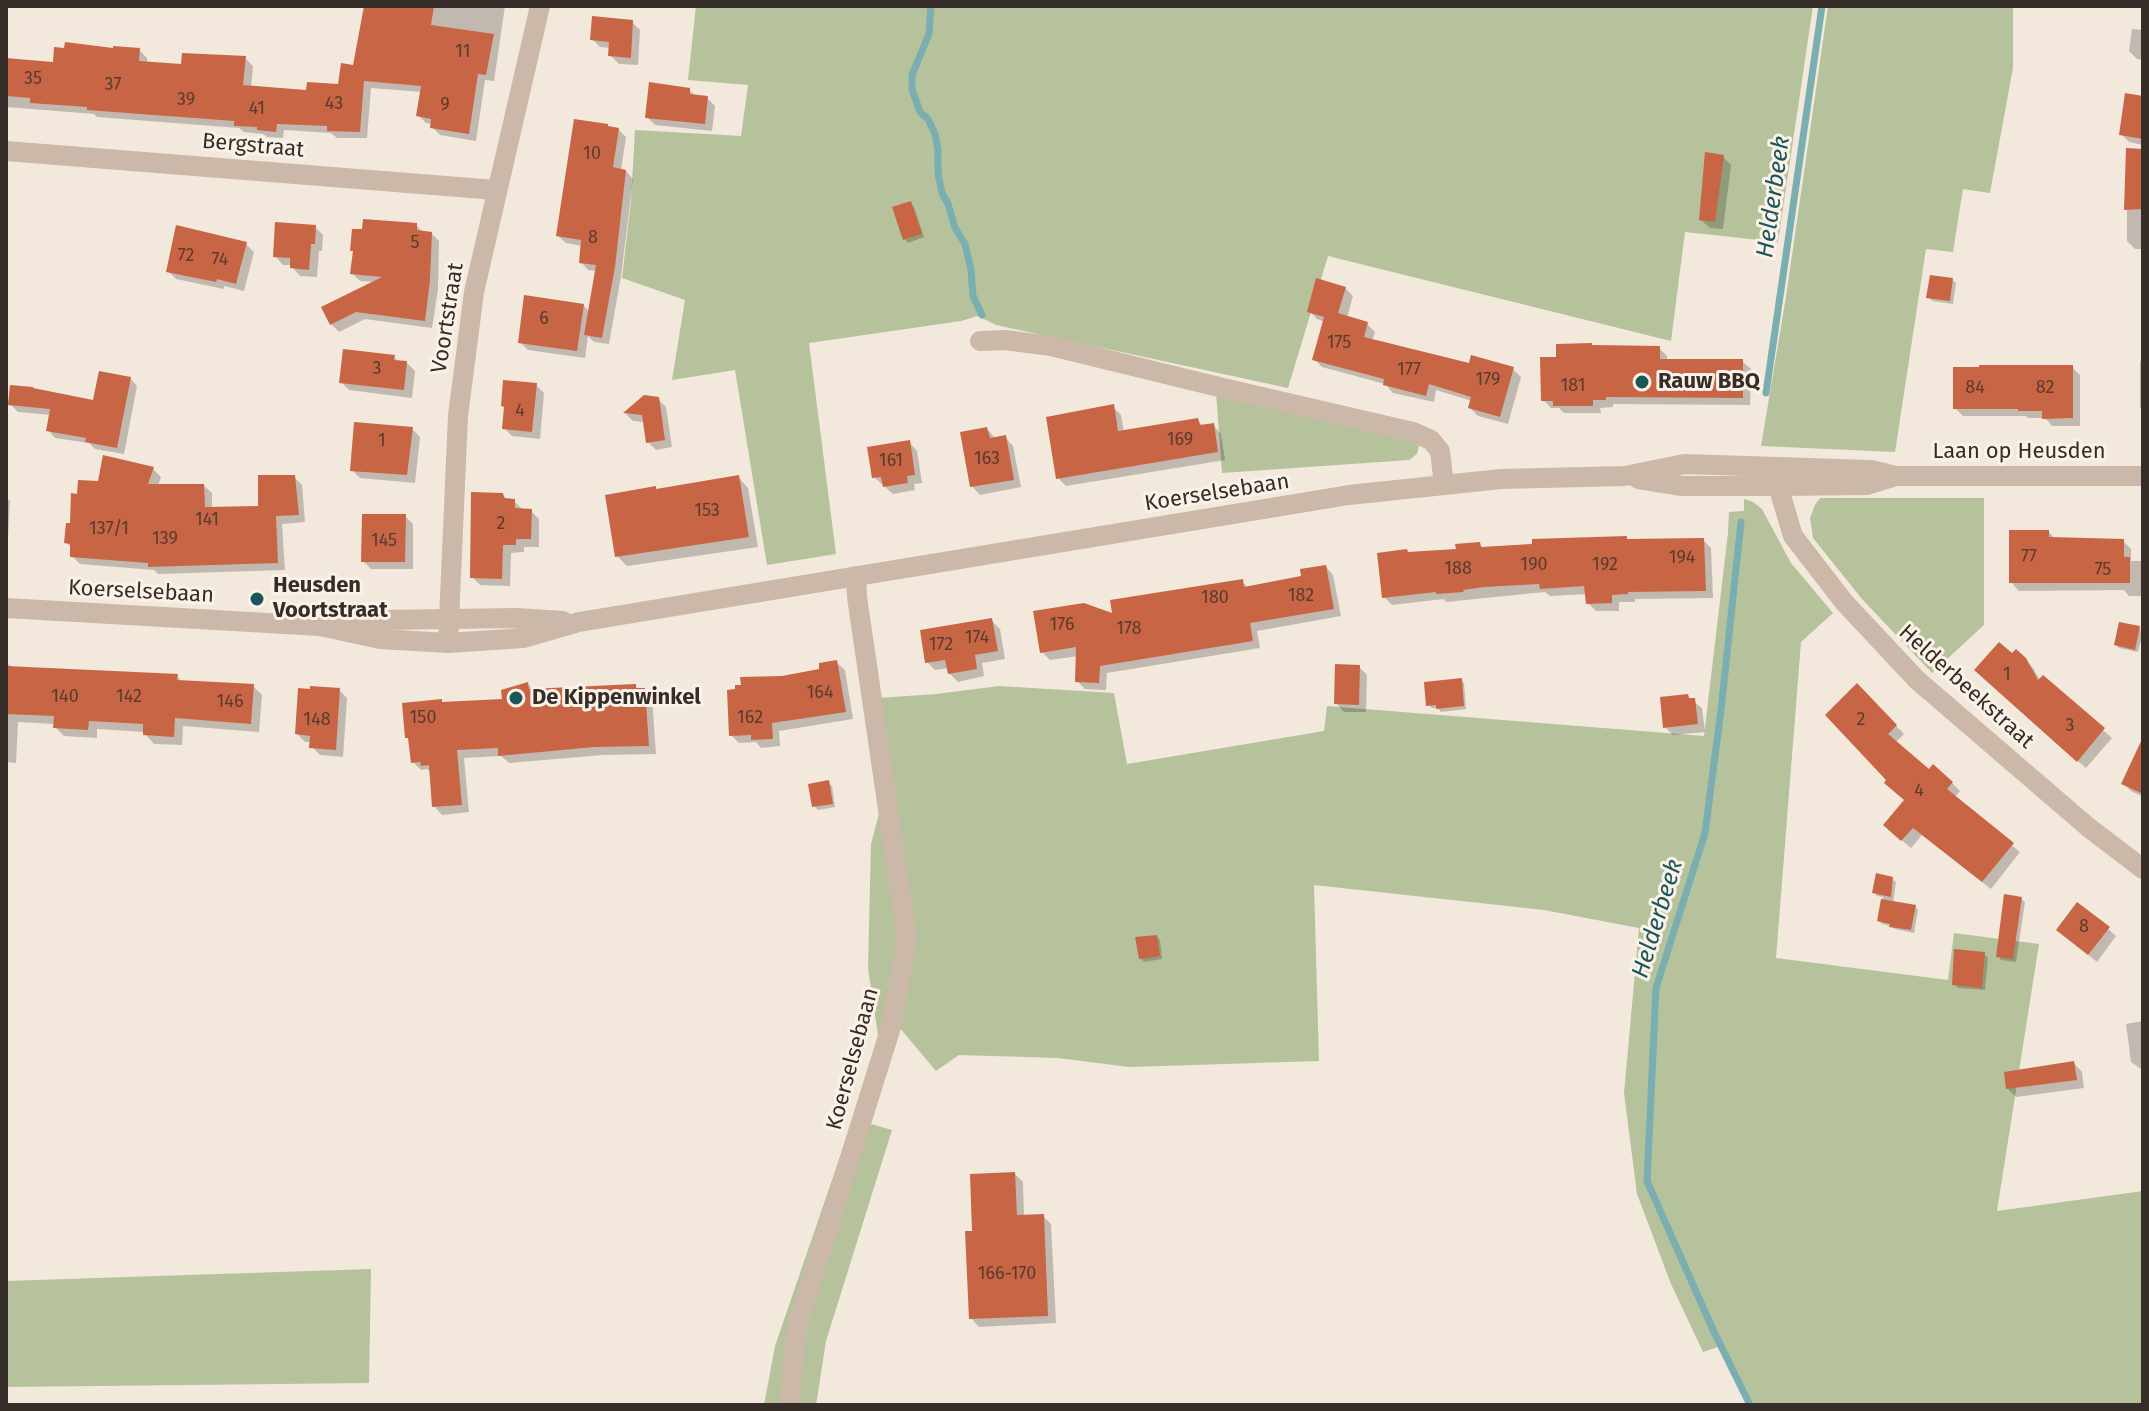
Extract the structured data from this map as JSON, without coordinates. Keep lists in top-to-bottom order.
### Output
{
  "streets": {
    "street": [
      "Bergstraat",
      "Voortstraat",
      "Laan op Heusden",
      "Koerselsebaan",
      "Helderbeekstraat"
    ]
  },
  "crossings": [
    ["Bergstraat", "Voortstraat"],
    ["Voortstraat", "Koerselsebaan"],
    ["Laan op Heusden", "Koerselsebaan"],
    ["Laan op Heusden", "Helderbeekstraat"],
    ["Koerselsebaan", "Helderbeekstraat"]
  ],
  "water": ["Helderbeek"],
  "places": ["Rauw BBQ", "Heusden Voortstraat", "De Kippenwinkel"],
  "house_numbers": [
    "11",
    "35",
    "37",
    "39",
    "43",
    "9",
    "41",
    "10",
    "8",
    "5",
    "72",
    "74",
    "6",
    "175",
    "3",
    "177",
    "179",
    "181",
    "84",
    "82",
    "4",
    "169",
    "1",
    "163",
    "161",
    "153",
    "141",
    "2",
    "137/1",
    "139",
    "145",
    "77",
    "194",
    "190",
    "192",
    "188",
    "75",
    "182",
    "180",
    "176",
    "178",
    "174",
    "172",
    "1",
    "164",
    "140",
    "142",
    "146",
    "150",
    "162",
    "148",
    "2",
    "3",
    "4",
    "8",
    "166-170"
  ]
}
